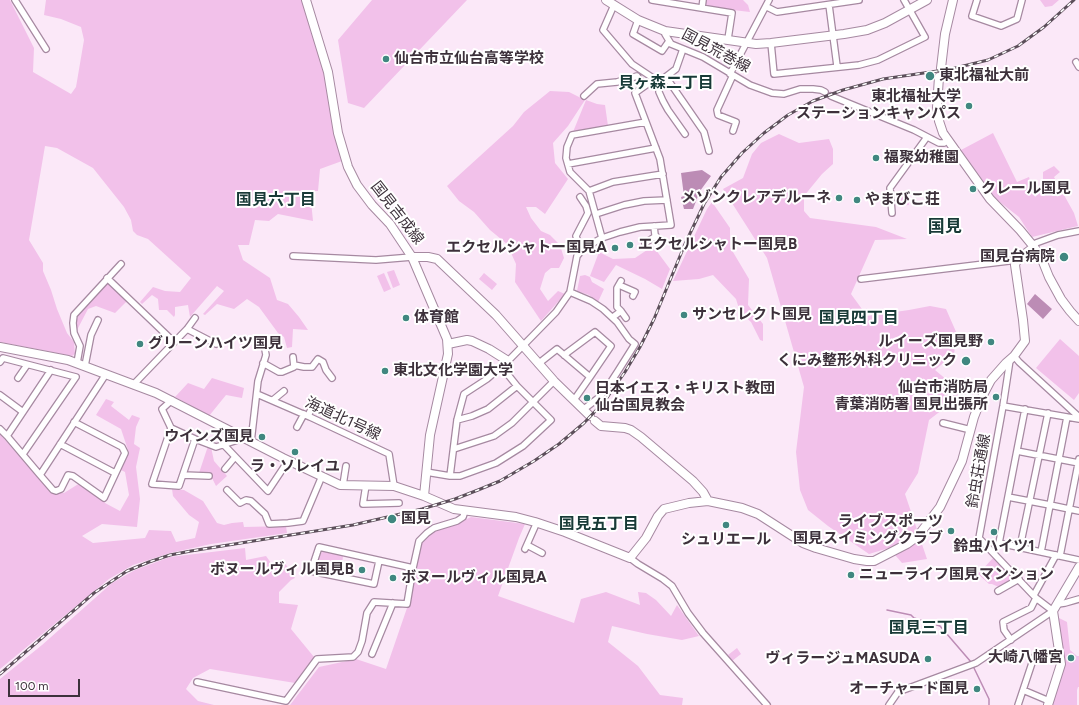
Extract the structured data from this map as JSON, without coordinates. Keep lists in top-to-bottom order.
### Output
{
  "streets": {
    "street": [
      "国見荒巻線",
      "国見吉成線",
      "海道北1号線",
      "鈴虫荘通線"
    ]
  },
  "districts": [
    "貝ヶ森二丁目",
    "国見六丁目",
    "国見",
    "国見四丁目",
    "国見五丁目",
    "国見三丁目"
  ],
  "places": [
    "仙台市立仙台高等学校",
    "東北福祉大前",
    "東北福祉大学 ステーションキャンパス",
    "福聚幼稚園",
    "クレール国見",
    "メゾンクレアデルーネ",
    "やまびこ荘",
    "エクセルシャトー国見B",
    "エクセルシャトー国見A",
    "国見台病院",
    "サンセレクト国見",
    "体育館",
    "ルイーズ国見野",
    "グリーンハイツ国見",
    "くにみ整形外科クリニック",
    "東北文化学園大学",
    "仙台市消防局 青葉消防署 国見出張所",
    "日本イエス・キリスト教団 仙台国見教会",
    "ウインズ国見",
    "ラ・ソレイユ",
    "国見",
    "シュリエール",
    "ライブスポーツ 国見スイミングクラブ",
    "鈴虫ハイツ1",
    "ボヌールヴィル国見B",
    "ニューライフ国見マンション",
    "ボヌールヴィル国見A",
    "大崎八幡宮",
    "ヴィラージュMASUDA",
    "オーチャード国見"
  ],
  "scale_bar": "100 m"
}
